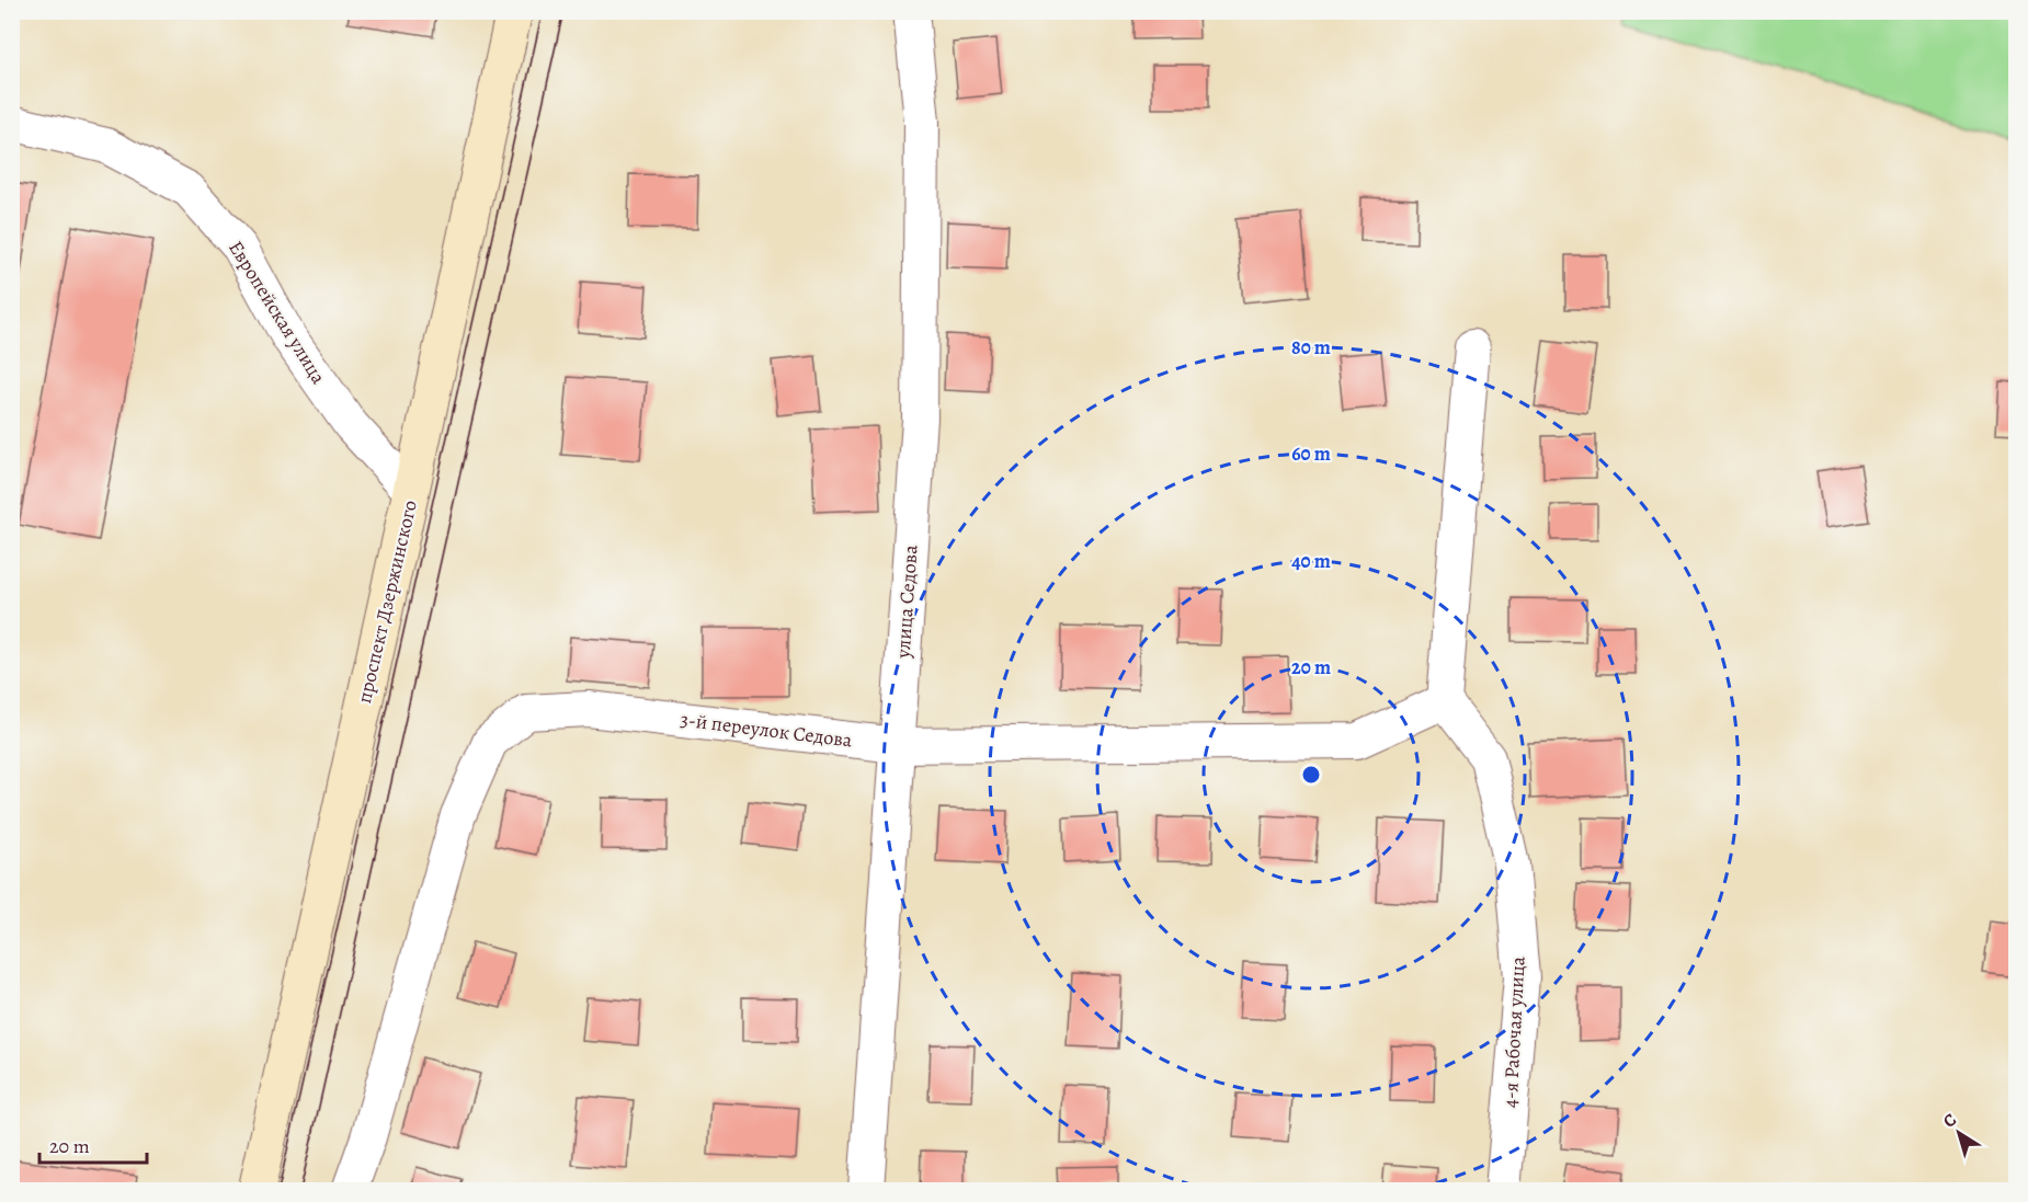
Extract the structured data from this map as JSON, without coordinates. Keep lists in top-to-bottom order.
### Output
{
  "streets": {
    "main road": ["проспект Дзержинского"],
    "street": [
      "Европейская улица",
      "улица Седова",
      "3-й переулок Седова",
      "4-я Рабочая улица"
    ]
  },
  "crossings": [
    ["Европейская улица", "проспект Дзержинского"],
    ["улица Седова", "3-й переулок Седова"],
    ["3-й переулок Седова", "4-я Рабочая улица"]
  ],
  "scale_bar": "20 m",
  "north": "top left",
  "rings": [
    "80 m",
    "60 m",
    "40 m",
    "20 m"
  ]
}
